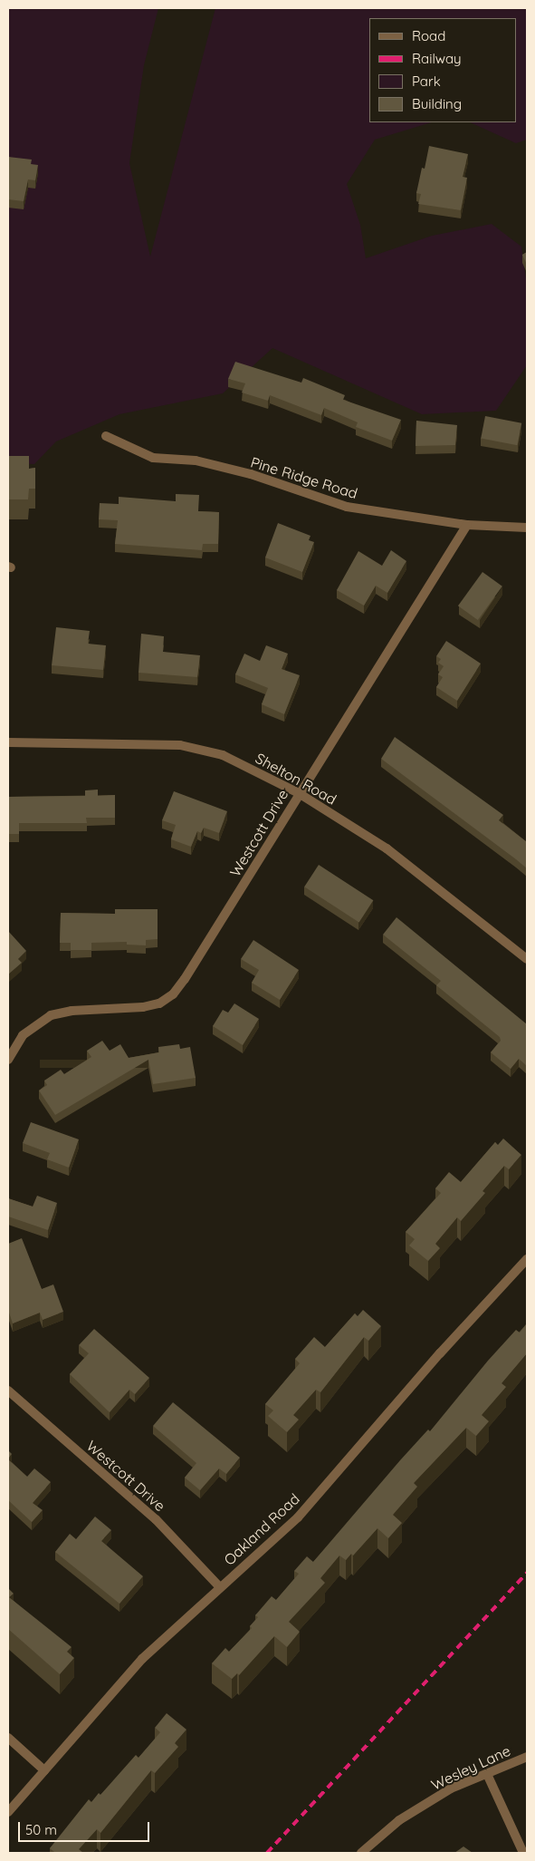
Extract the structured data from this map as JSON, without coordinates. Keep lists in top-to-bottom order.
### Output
{
  "streets": {
    "street": [
      "Pine Ridge Road",
      "Shelton Road",
      "Westcott Drive",
      "Oakland Road",
      "Wesley Lane"
    ]
  },
  "crossings": [
    ["Pine Ridge Road", "Westcott Drive"],
    ["Shelton Road", "Westcott Drive"],
    ["Westcott Drive", "Oakland Road"]
  ],
  "legend": [
    "Road",
    "Railway",
    "Park",
    "Building"
  ],
  "scale_bar": "50 m"
}
